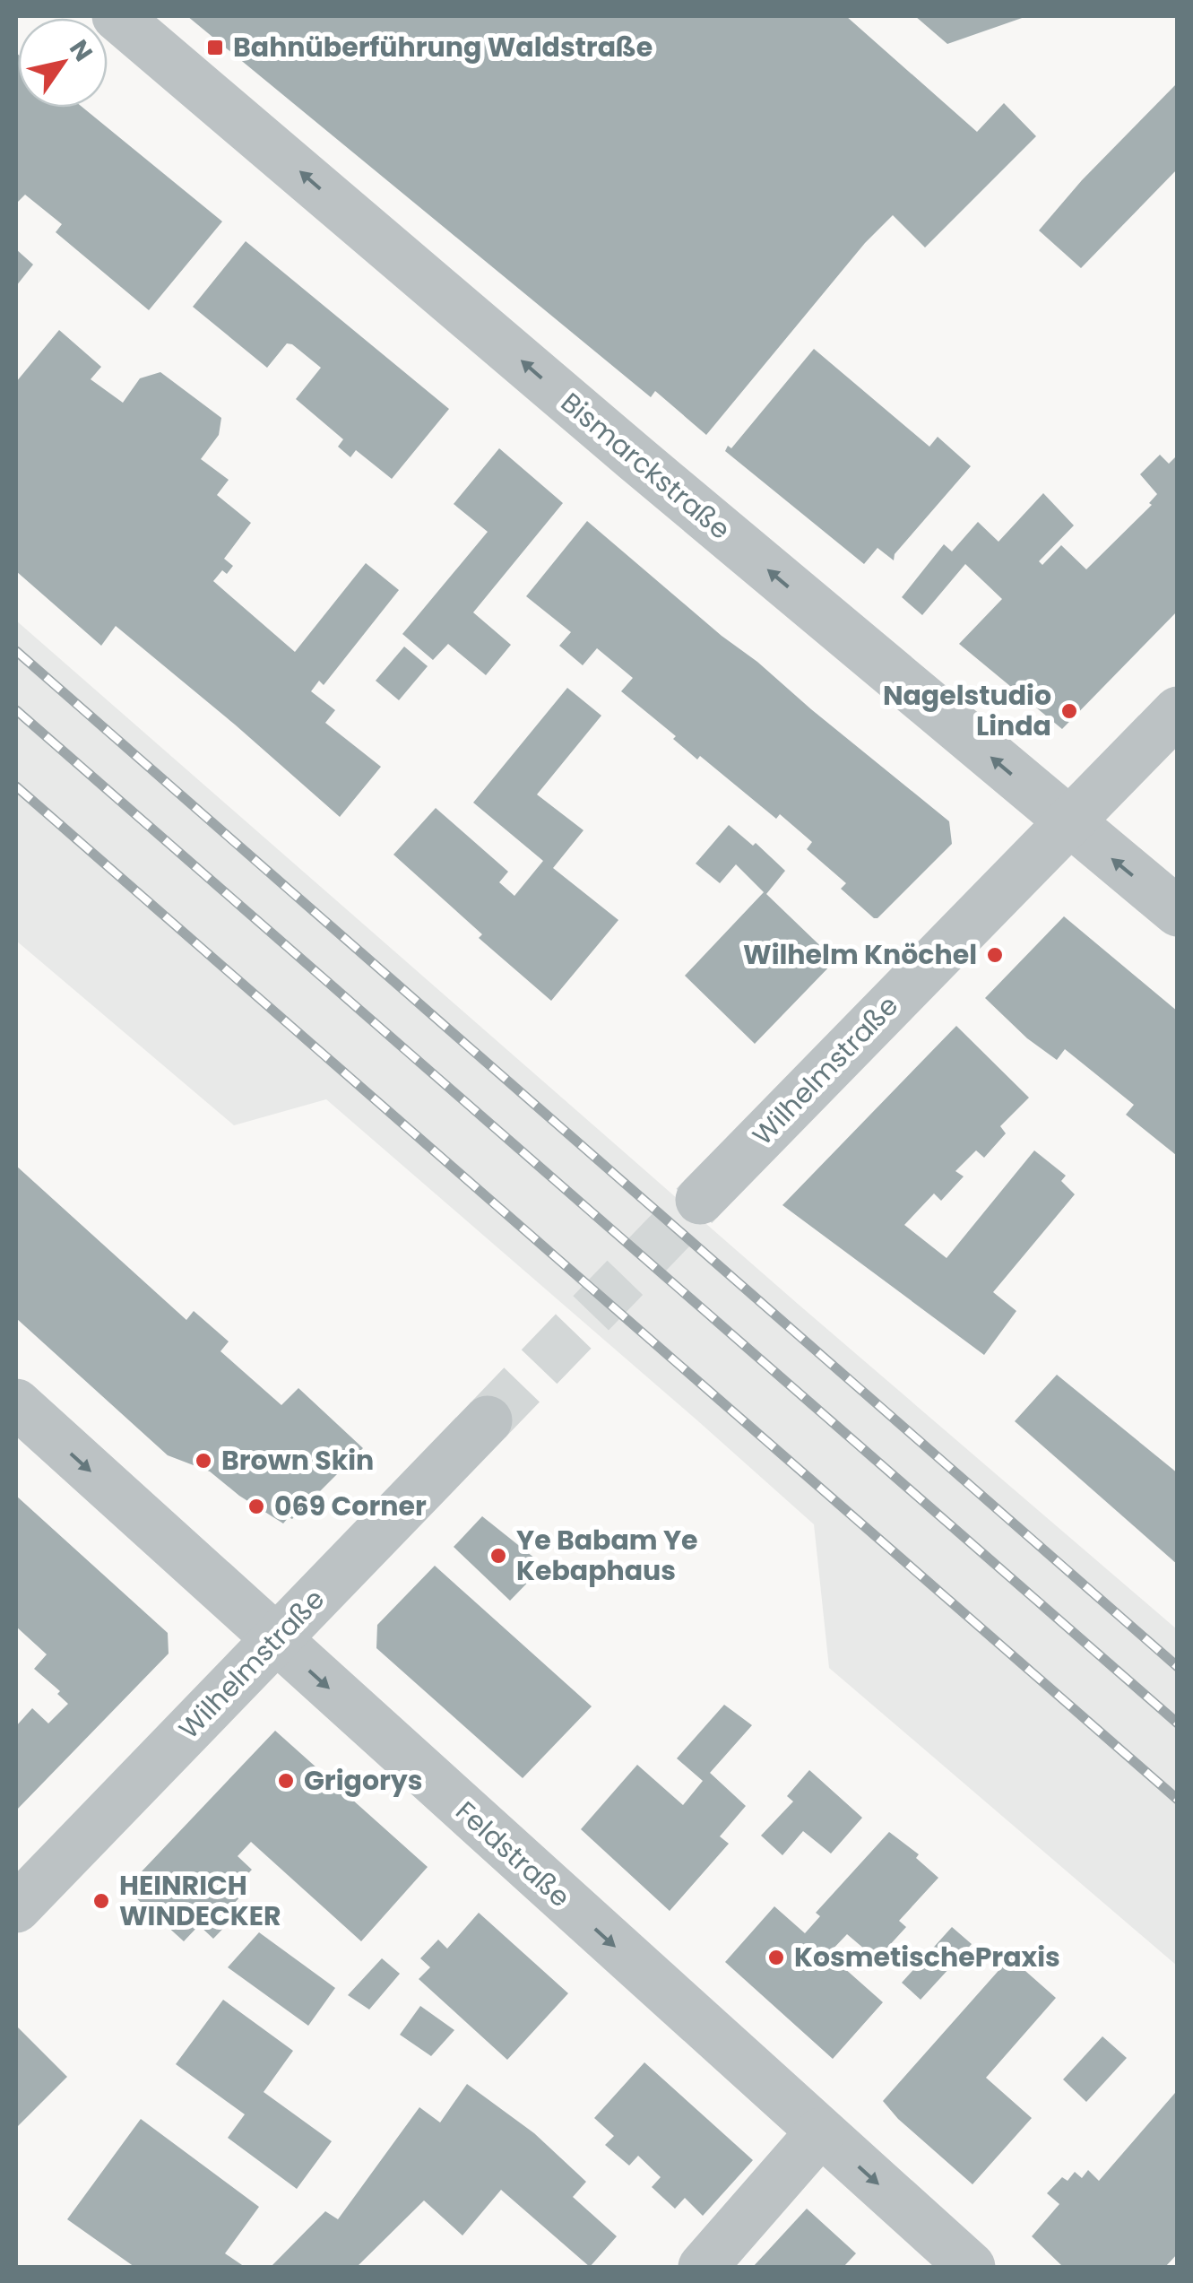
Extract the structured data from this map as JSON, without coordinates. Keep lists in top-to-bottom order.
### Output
{
  "streets": {
    "street": ["Bismarckstraße", "Wilhelmstraße", "Feldstraße"]
  },
  "crossings": [
    ["Bismarckstraße", "Wilhelmstraße"],
    ["Wilhelmstraße", "Feldstraße"]
  ],
  "one_way": ["Bismarckstraße", "Feldstraße"],
  "places": {
    "transit": ["Bahnüberführung Waldstraße"],
    "other": [
      "Nagelstudio Linda",
      "Wilhelm Knöchel",
      "Brown Skin",
      "069 Corner",
      "Ye Babam Ye Kebaphaus",
      "Grigorys",
      "HEINRICH WINDECKER",
      "KosmetischePraxis"
    ]
  },
  "north": "top right"
}
